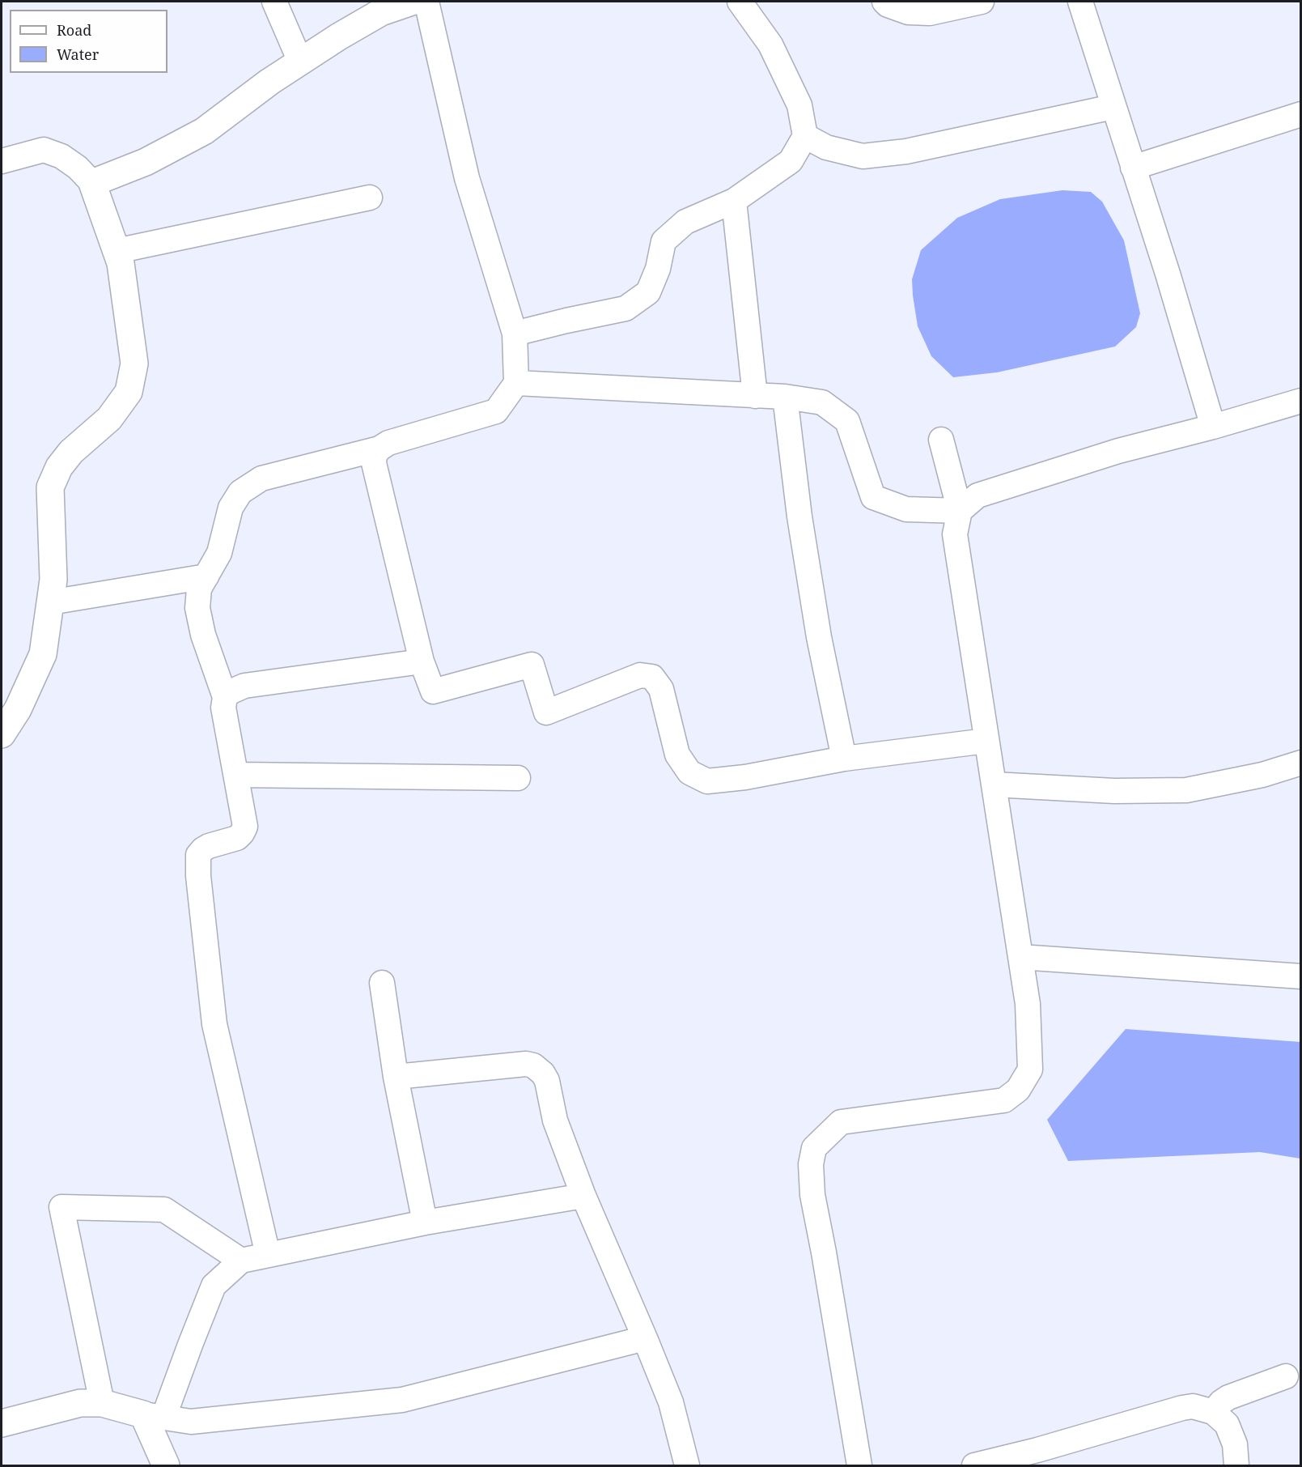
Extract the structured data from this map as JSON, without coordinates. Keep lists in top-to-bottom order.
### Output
{
  "legend": ["Road", "Water"]
}
